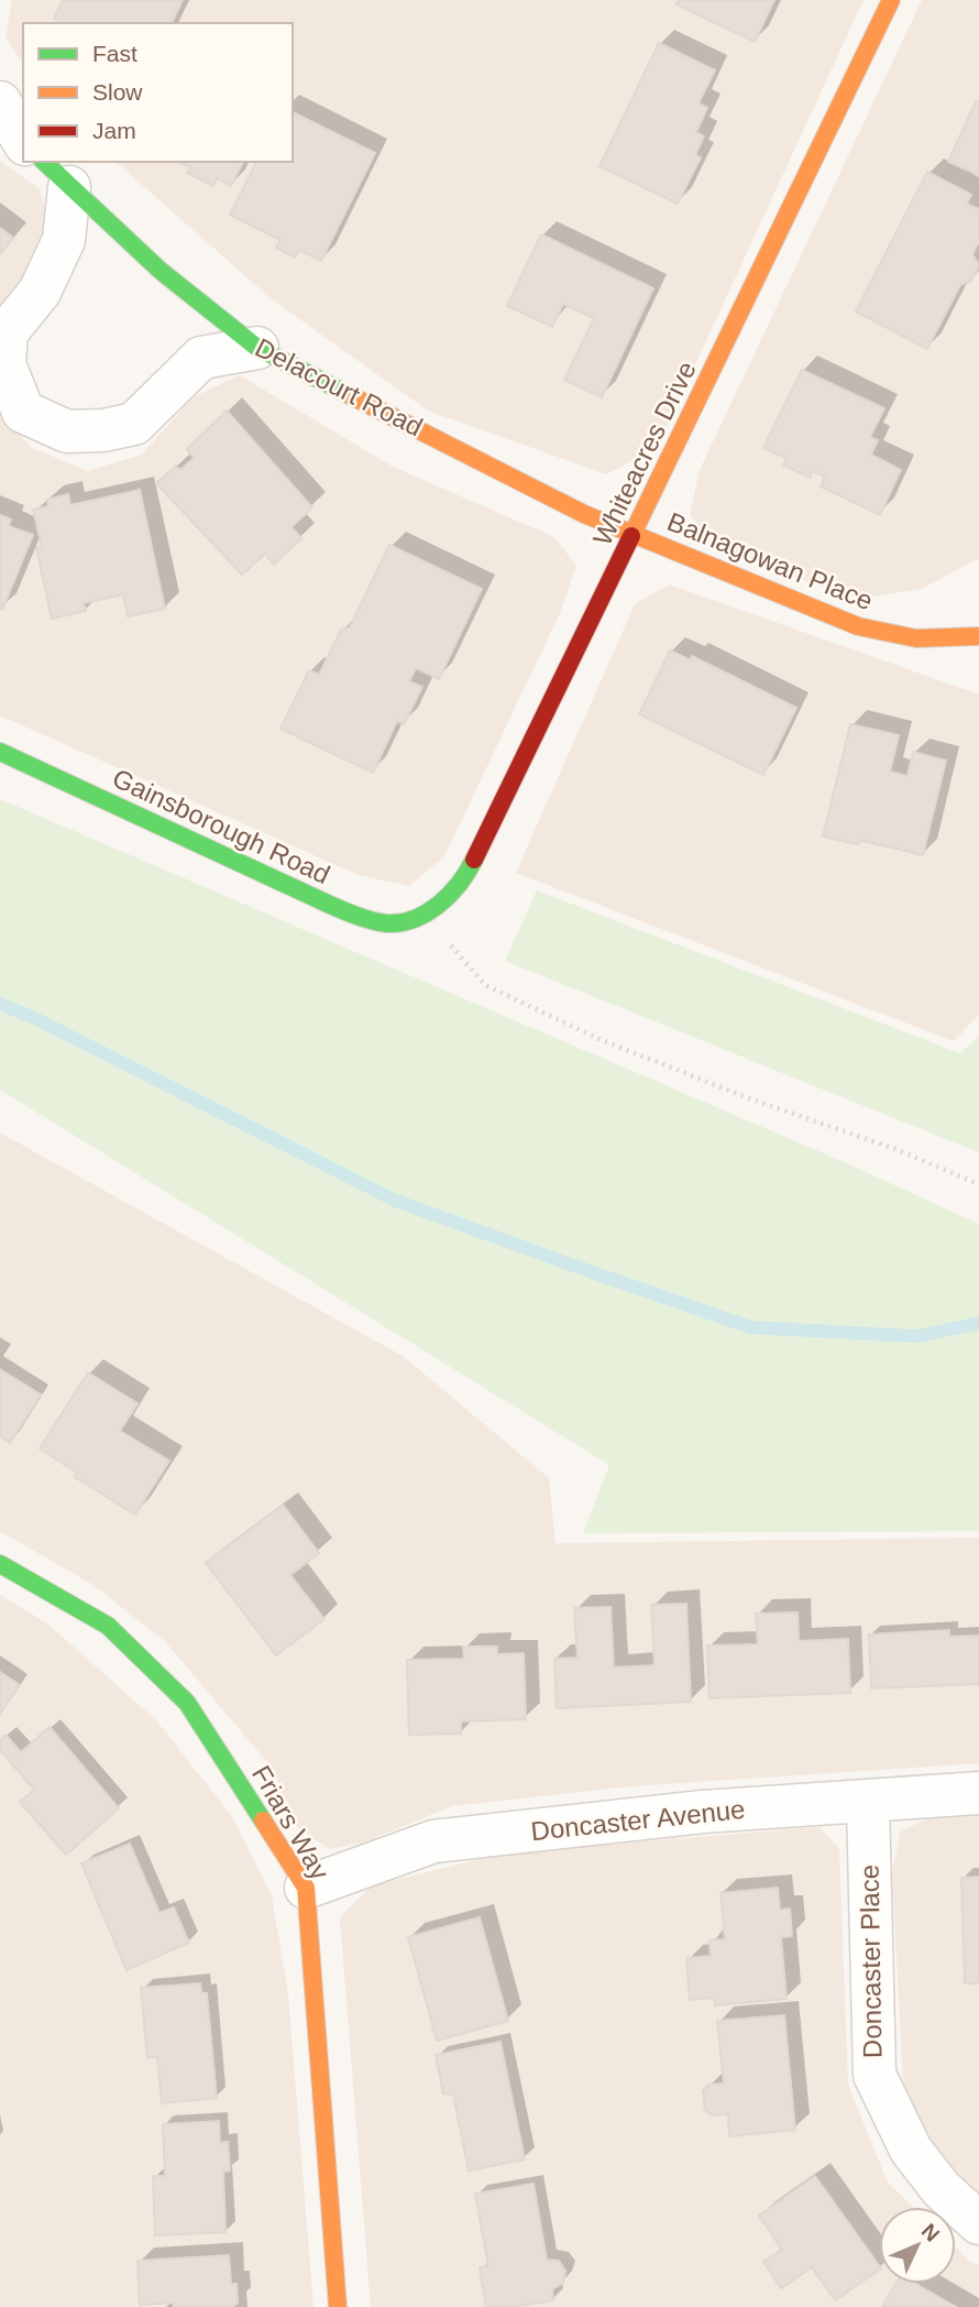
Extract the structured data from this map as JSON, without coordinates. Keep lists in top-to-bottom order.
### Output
{
  "streets": {
    "street": [
      "Delacourt Road",
      "Whiteacres Drive",
      "Balnagowan Place",
      "Gainsborough Road",
      "Doncaster Avenue",
      "Friars Way",
      "Doncaster Place"
    ]
  },
  "crossings": [
    ["Delacourt Road", "Whiteacres Drive"],
    ["Delacourt Road", "Balnagowan Place"],
    ["Whiteacres Drive", "Balnagowan Place"],
    ["Whiteacres Drive", "Gainsborough Road"],
    ["Doncaster Avenue", "Friars Way"],
    ["Doncaster Avenue", "Doncaster Place"]
  ],
  "legend": ["Fast", "Slow", "Jam"],
  "north": "top right"
}
